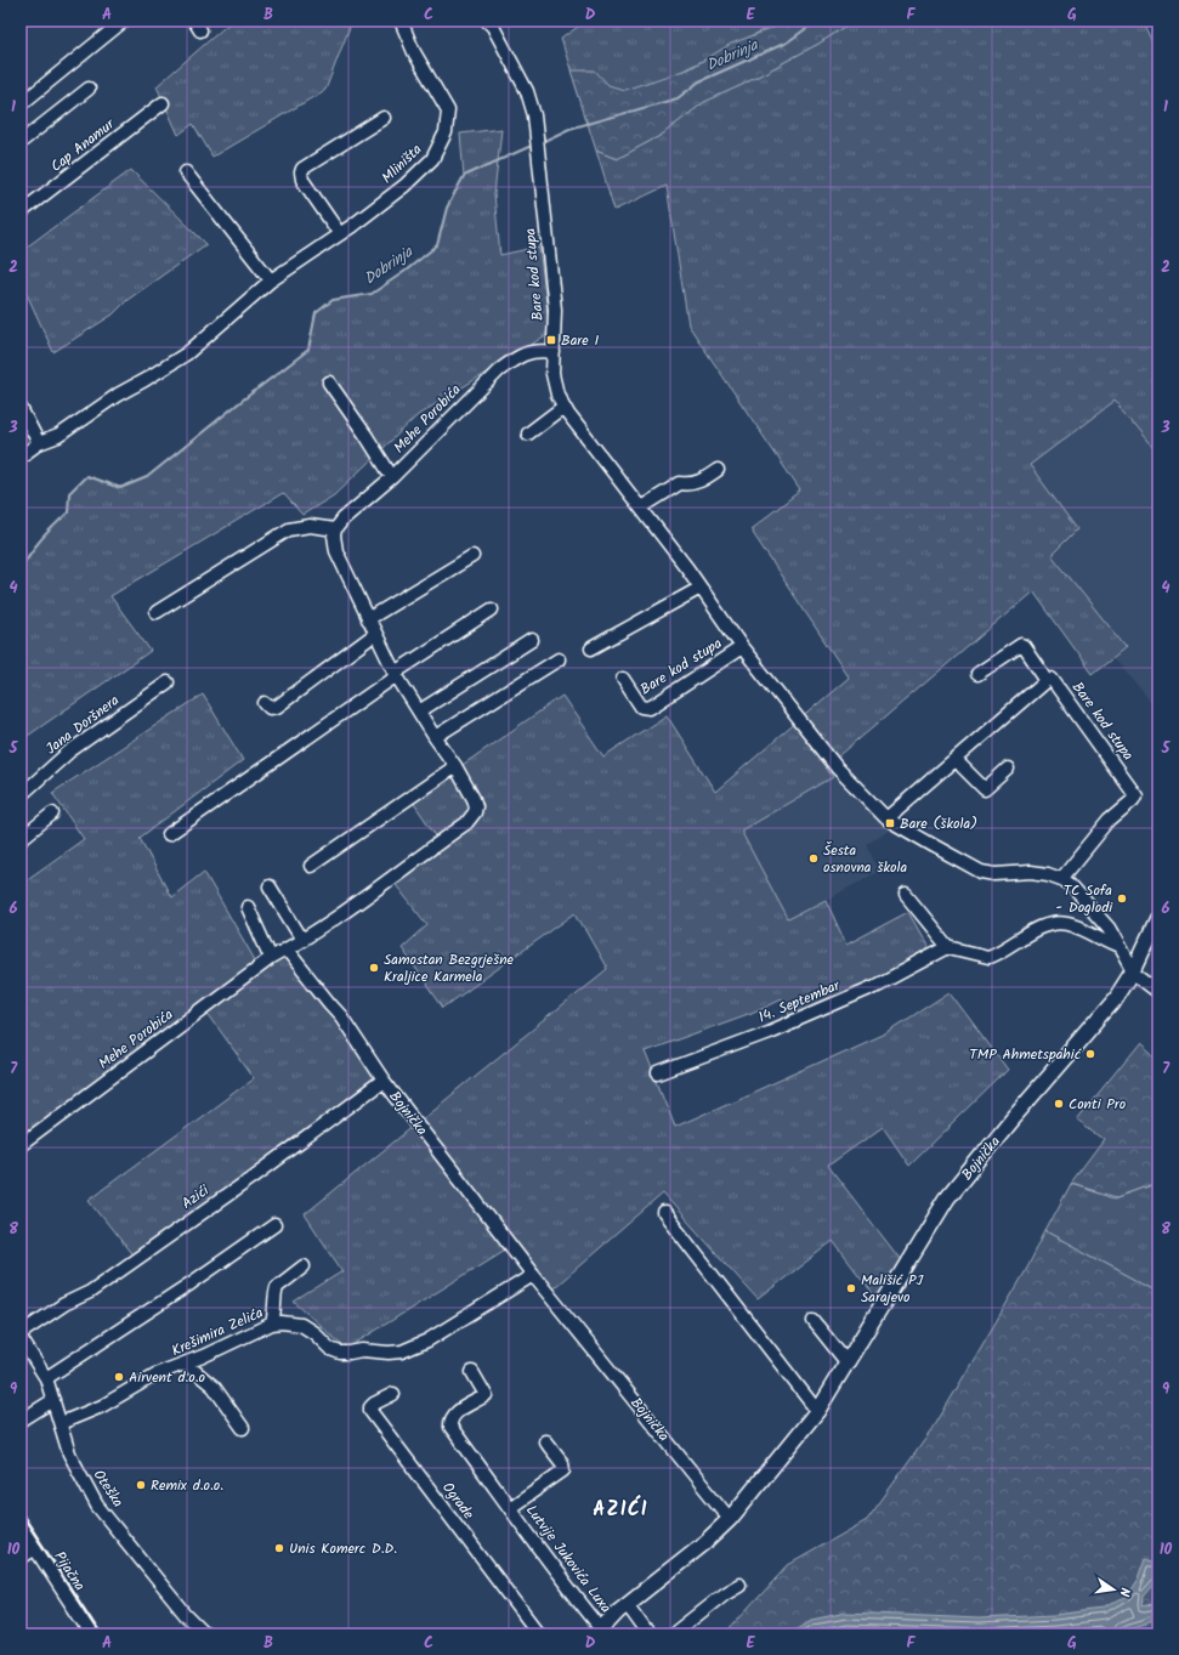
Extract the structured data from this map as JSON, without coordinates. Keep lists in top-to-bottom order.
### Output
{
  "streets": {
    "main road": ["Bojnička"],
    "street": [
      "Cap Anamur",
      "Mliništa",
      "Bare kod stupa",
      "Mehe Porobića",
      "Jana Doršnera",
      "14. Septembar",
      "Azići",
      "Krešimira Zelića",
      "Oteška",
      "Ograde",
      "Lutvije Jukovića Luxa",
      "Pijačna"
    ]
  },
  "crossings": [
    ["Bare kod stupa", "Mehe Porobića"],
    ["Bare kod stupa", "Bojnička"],
    ["Mehe Porobića", "Bojnička"],
    ["Bojnička", "Azići"],
    ["Bojnička", "Krešimira Zelića"],
    ["Bojnička", "Lutvije Jukovića Luxa"],
    ["Krešimira Zelića", "Oteška"]
  ],
  "districts": ["AZIĆI"],
  "water": ["Dobrinja"],
  "places": {
    "transit": ["Bare I", "Bare (škola)"],
    "other": [
      "Šesta osnovna škola",
      "TC Sofa - Doglodi",
      "Samostan Bezgrješne Kraljice Karmela",
      "TMP Ahmetspahić",
      "Conti Pro",
      "Mališić PJ Sarajevo",
      "Airvent d.o.o",
      "Remix d.o.o.",
      "Unis Komerc D.D."
    ]
  },
  "north": "right",
  "grid": {
    "columns": [
      "A",
      "B",
      "C",
      "D",
      "E",
      "F",
      "G"
    ],
    "rows": [
      "1",
      "2",
      "3",
      "4",
      "5",
      "6",
      "7",
      "8",
      "9",
      "10"
    ]
  }
}
